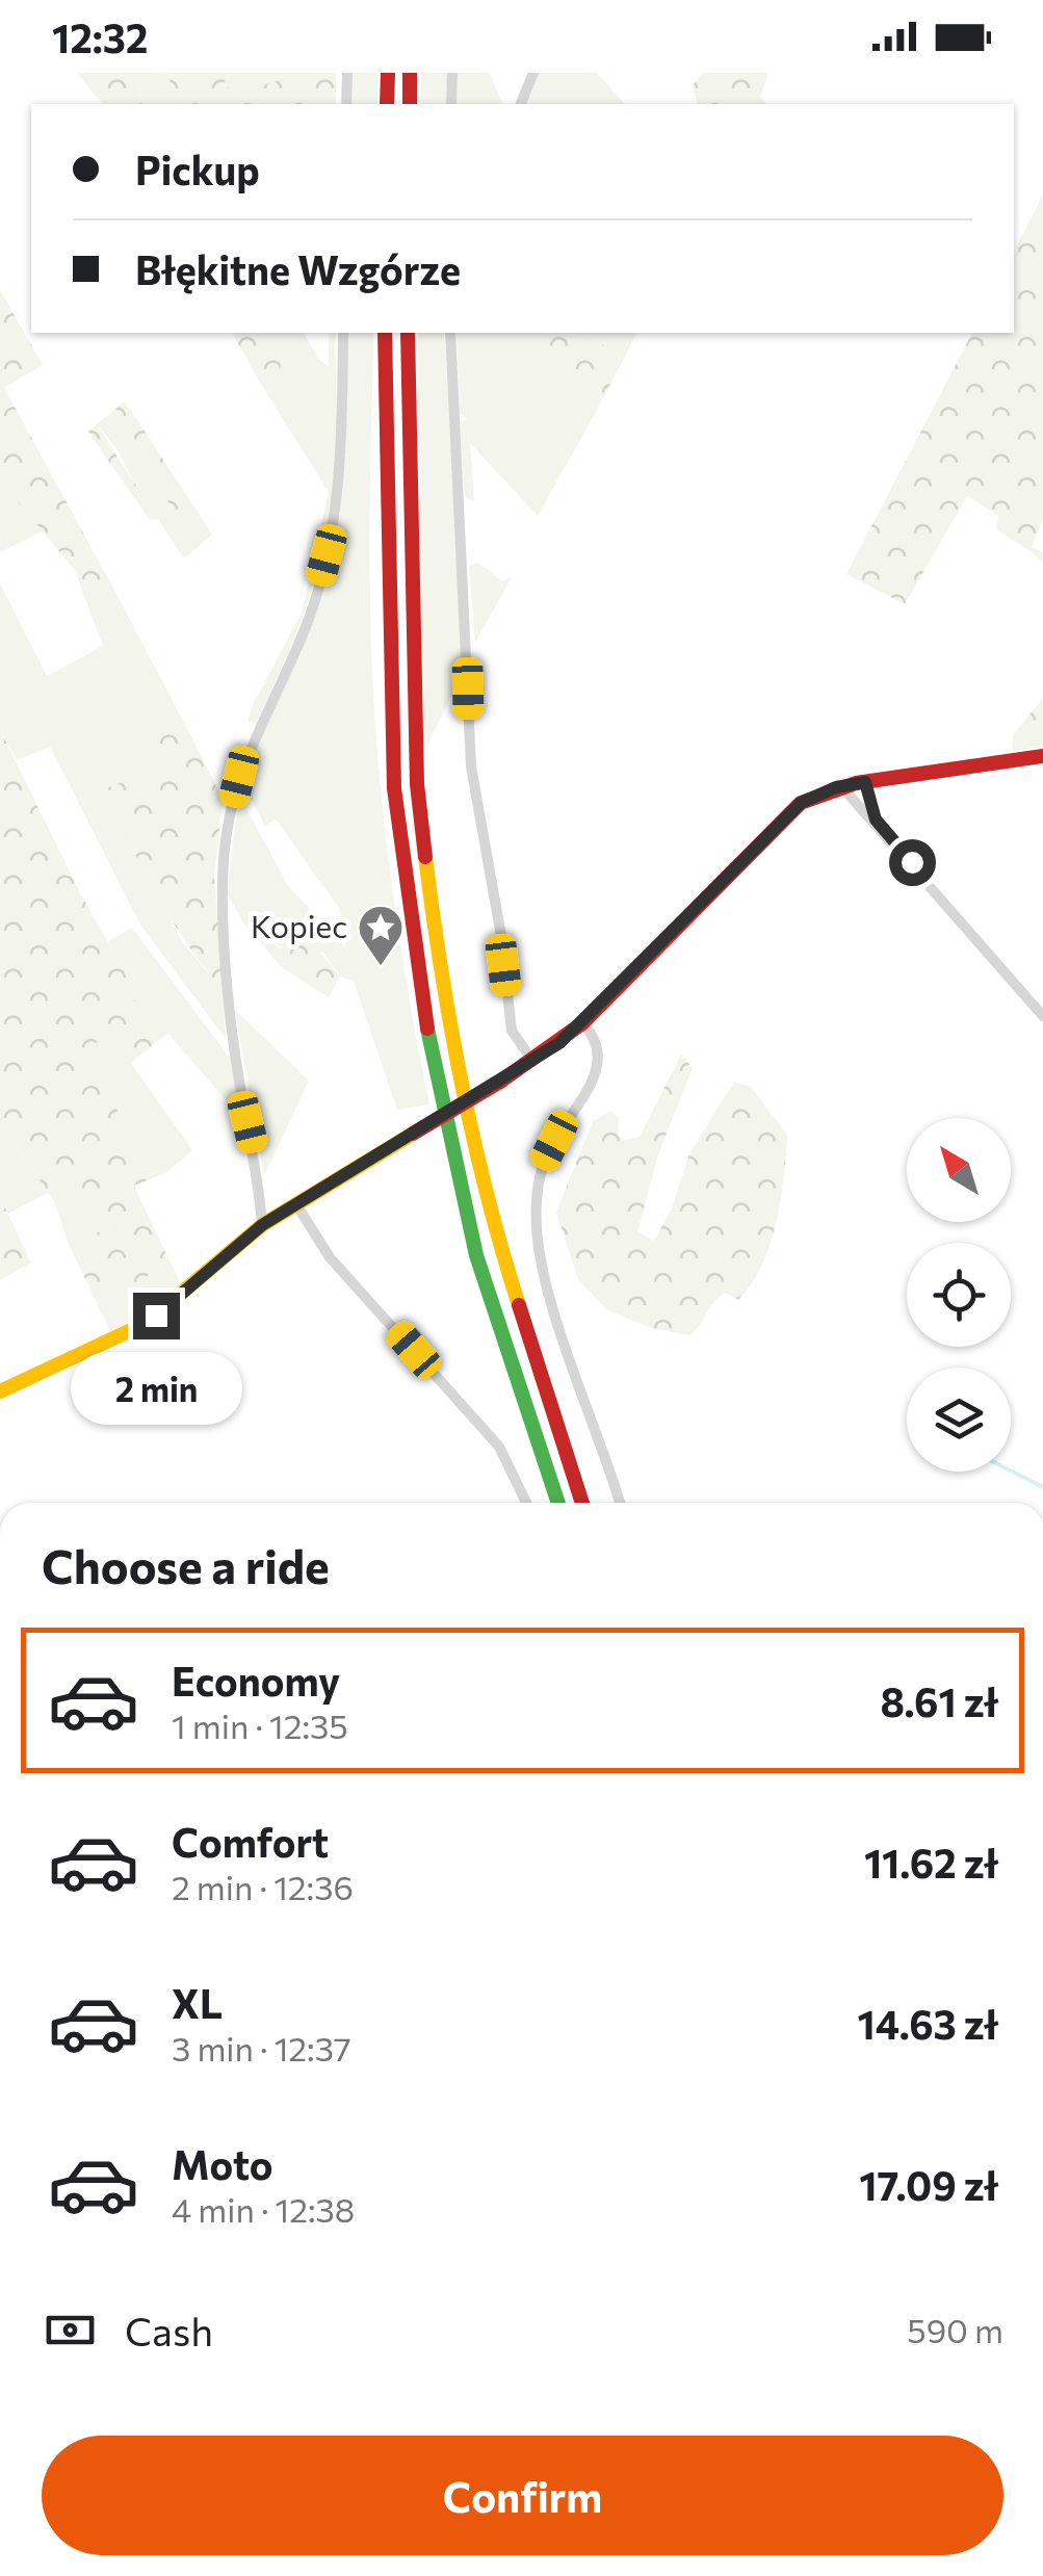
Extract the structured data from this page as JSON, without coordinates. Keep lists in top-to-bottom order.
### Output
{
  "places": {
    "place": ["Kopiec"]
  },
  "north": "top left",
  "page": {
    "status": "12:32",
    "banner": ["Pickup", "Błękitne Wzgórze"],
    "bubble": "2 min",
    "heading": "Choose a ride",
    "list": [
      {
        "name": "Economy",
        "note": "1 min · 12:35",
        "value": "8.61 zł"
      },
      {
        "name": "Comfort",
        "note": "2 min · 12:36",
        "value": "11.62 zł"
      },
      {
        "name": "XL",
        "note": "3 min · 12:37",
        "value": "14.63 zł"
      },
      {
        "name": "Moto",
        "note": "4 min · 12:38",
        "value": "17.09 zł"
      }
    ],
    "pay": ["Cash", "590 m"],
    "buttons": "Confirm"
  }
}
